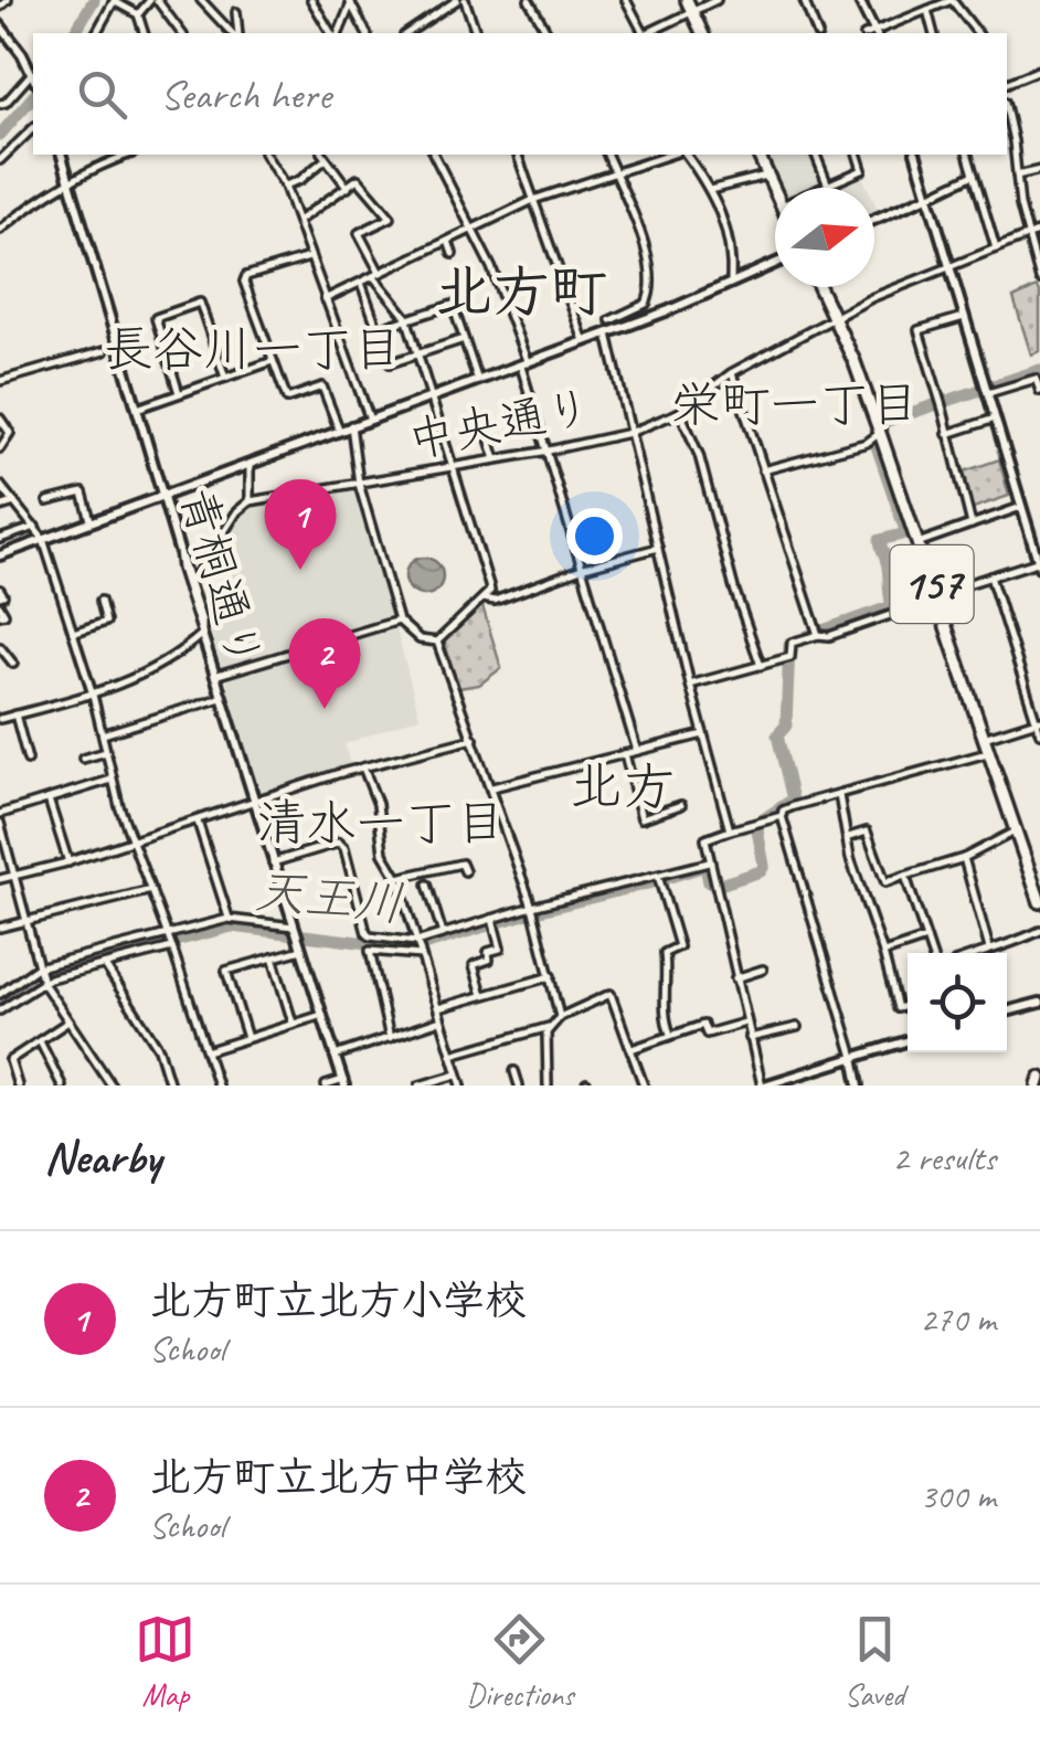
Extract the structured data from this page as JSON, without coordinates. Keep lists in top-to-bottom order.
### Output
{
  "streets": {
    "highway": ["157"],
    "street": ["中央通り", "青桐通り"]
  },
  "crossings": [
    ["中央通り", "157"]
  ],
  "districts": [
    "北方町",
    "長谷川一丁目",
    "栄町一丁目",
    "北方",
    "清水一丁目"
  ],
  "water": ["天王川"],
  "north": "right",
  "page": {
    "search": "Search here",
    "pins": ["1", "2"],
    "heading": ["Nearby", "2 results"],
    "list": [
      {
        "mark": "1",
        "name": "北方町立北方小学校",
        "note": "School",
        "value": "270 m"
      },
      {
        "mark": "2",
        "name": "北方町立北方中学校",
        "note": "School",
        "value": "300 m"
      }
    ],
    "nav": ["Map", "Directions", "Saved"]
  }
}
